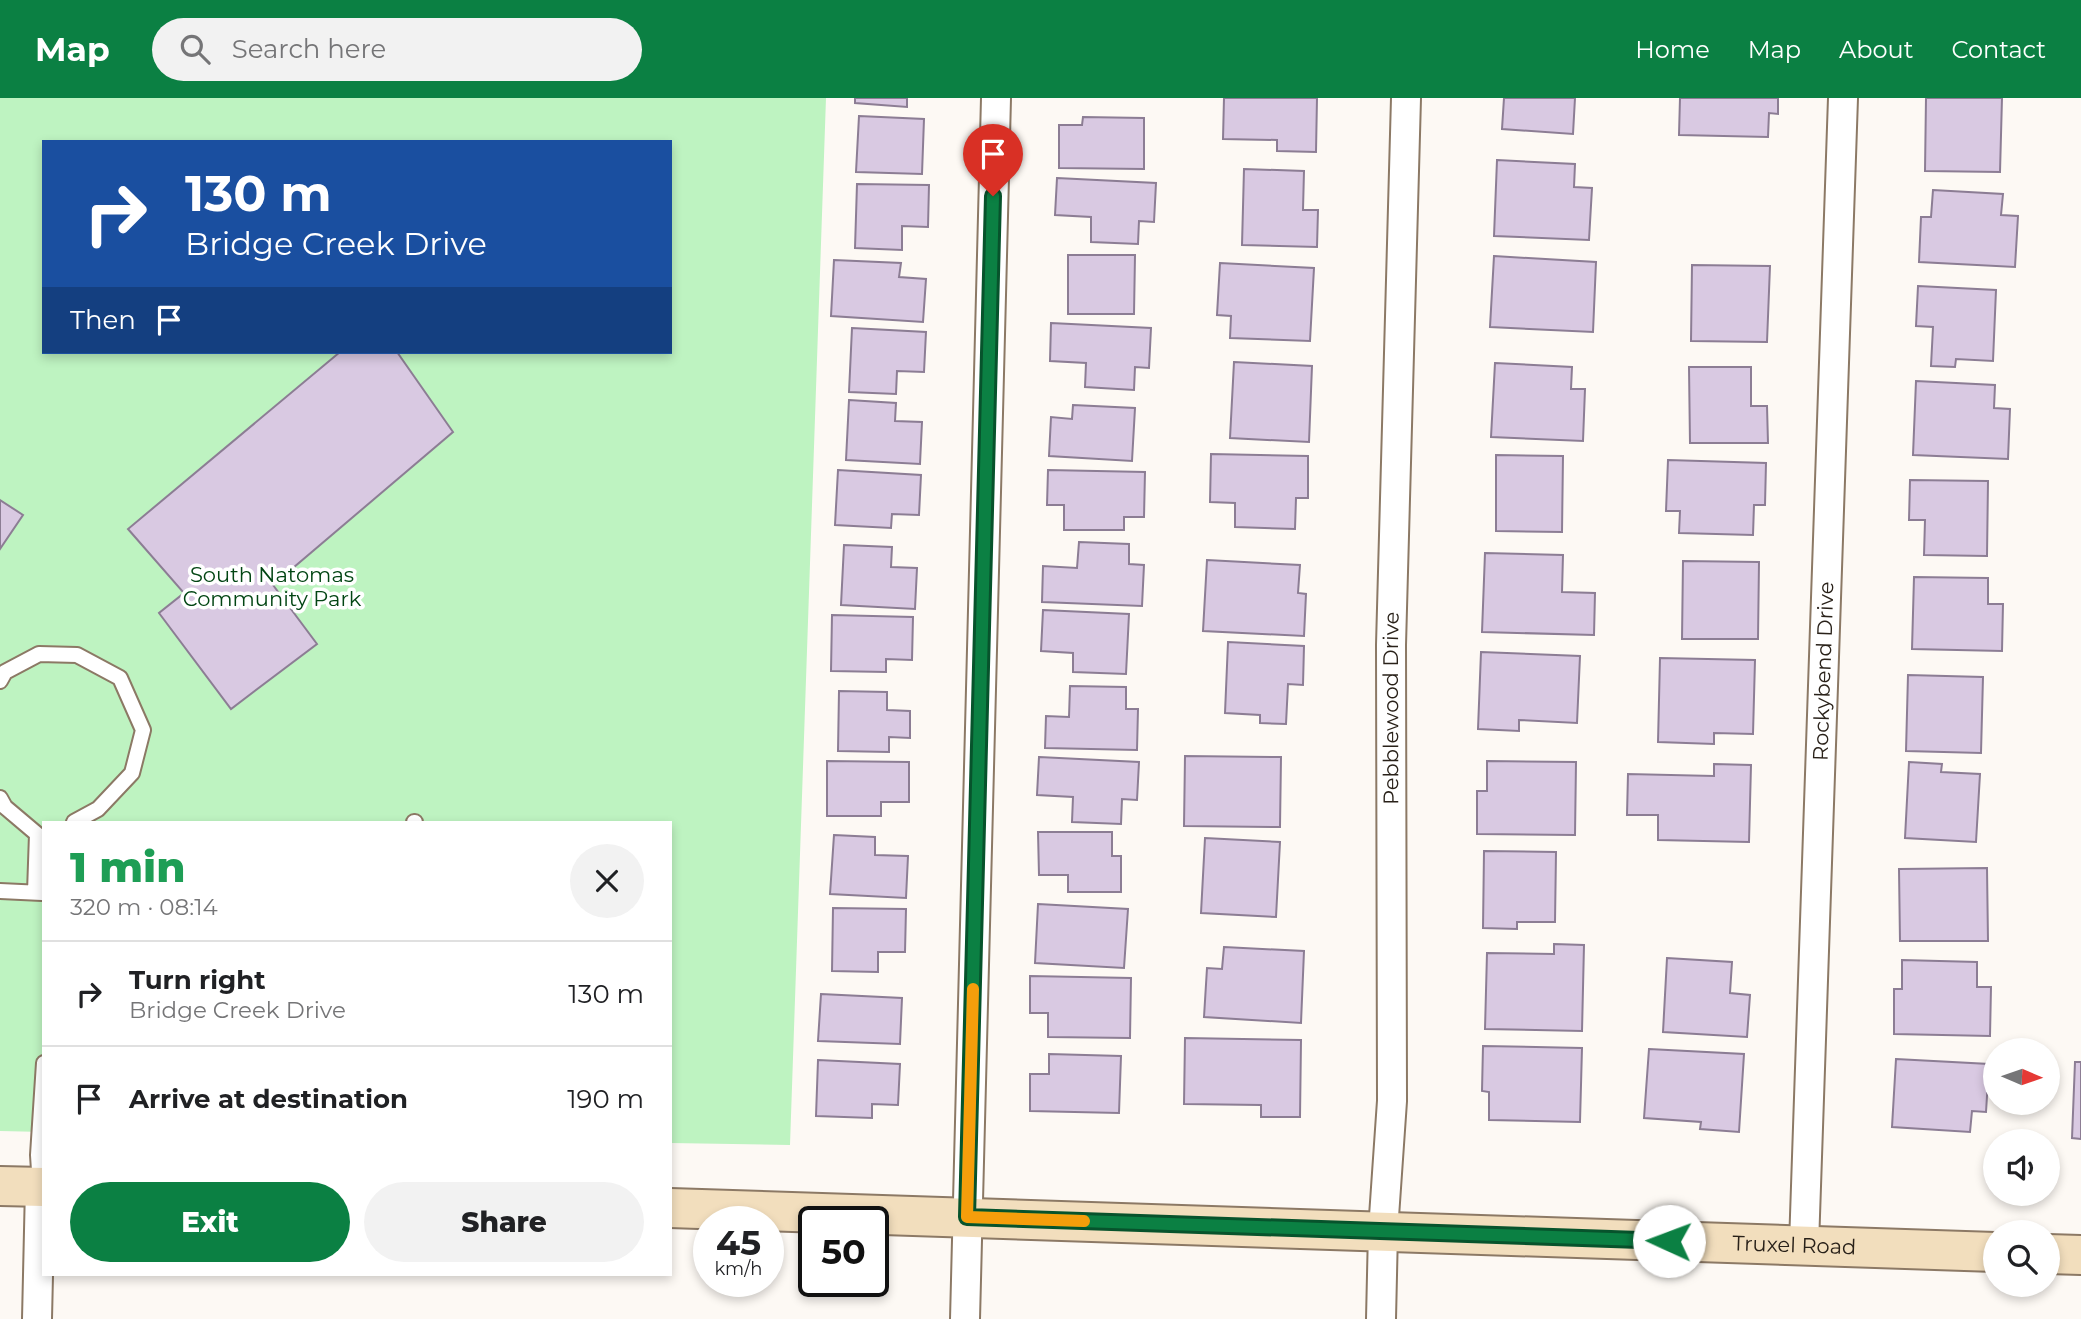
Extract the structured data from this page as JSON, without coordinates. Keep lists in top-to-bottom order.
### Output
{
  "streets": {
    "main road": ["Truxel Road"],
    "street": ["Rockybend Drive", "Pebblewood Drive"]
  },
  "crossings": [
    ["Rockybend Drive", "Truxel Road"],
    ["Pebblewood Drive", "Truxel Road"]
  ],
  "parks": ["South Natomas Community Park"],
  "north": "right",
  "page": {
    "header": "Map",
    "search": "Search here",
    "nav": [
      "Home",
      "Map",
      "About",
      "Contact"
    ],
    "turn": ["130 m", "Bridge Creek Drive"],
    "then": "Then",
    "heading": ["1 min", "320 m · 08:14"],
    "list": [
      {
        "name": "Turn right",
        "note": "Bridge Creek Drive",
        "value": "130 m"
      },
      {
        "name": "Arrive at destination",
        "value": "190 m"
      }
    ],
    "buttons": ["Exit", "Share"],
    "speed": "45 km/h",
    "limit": "50"
  }
}
